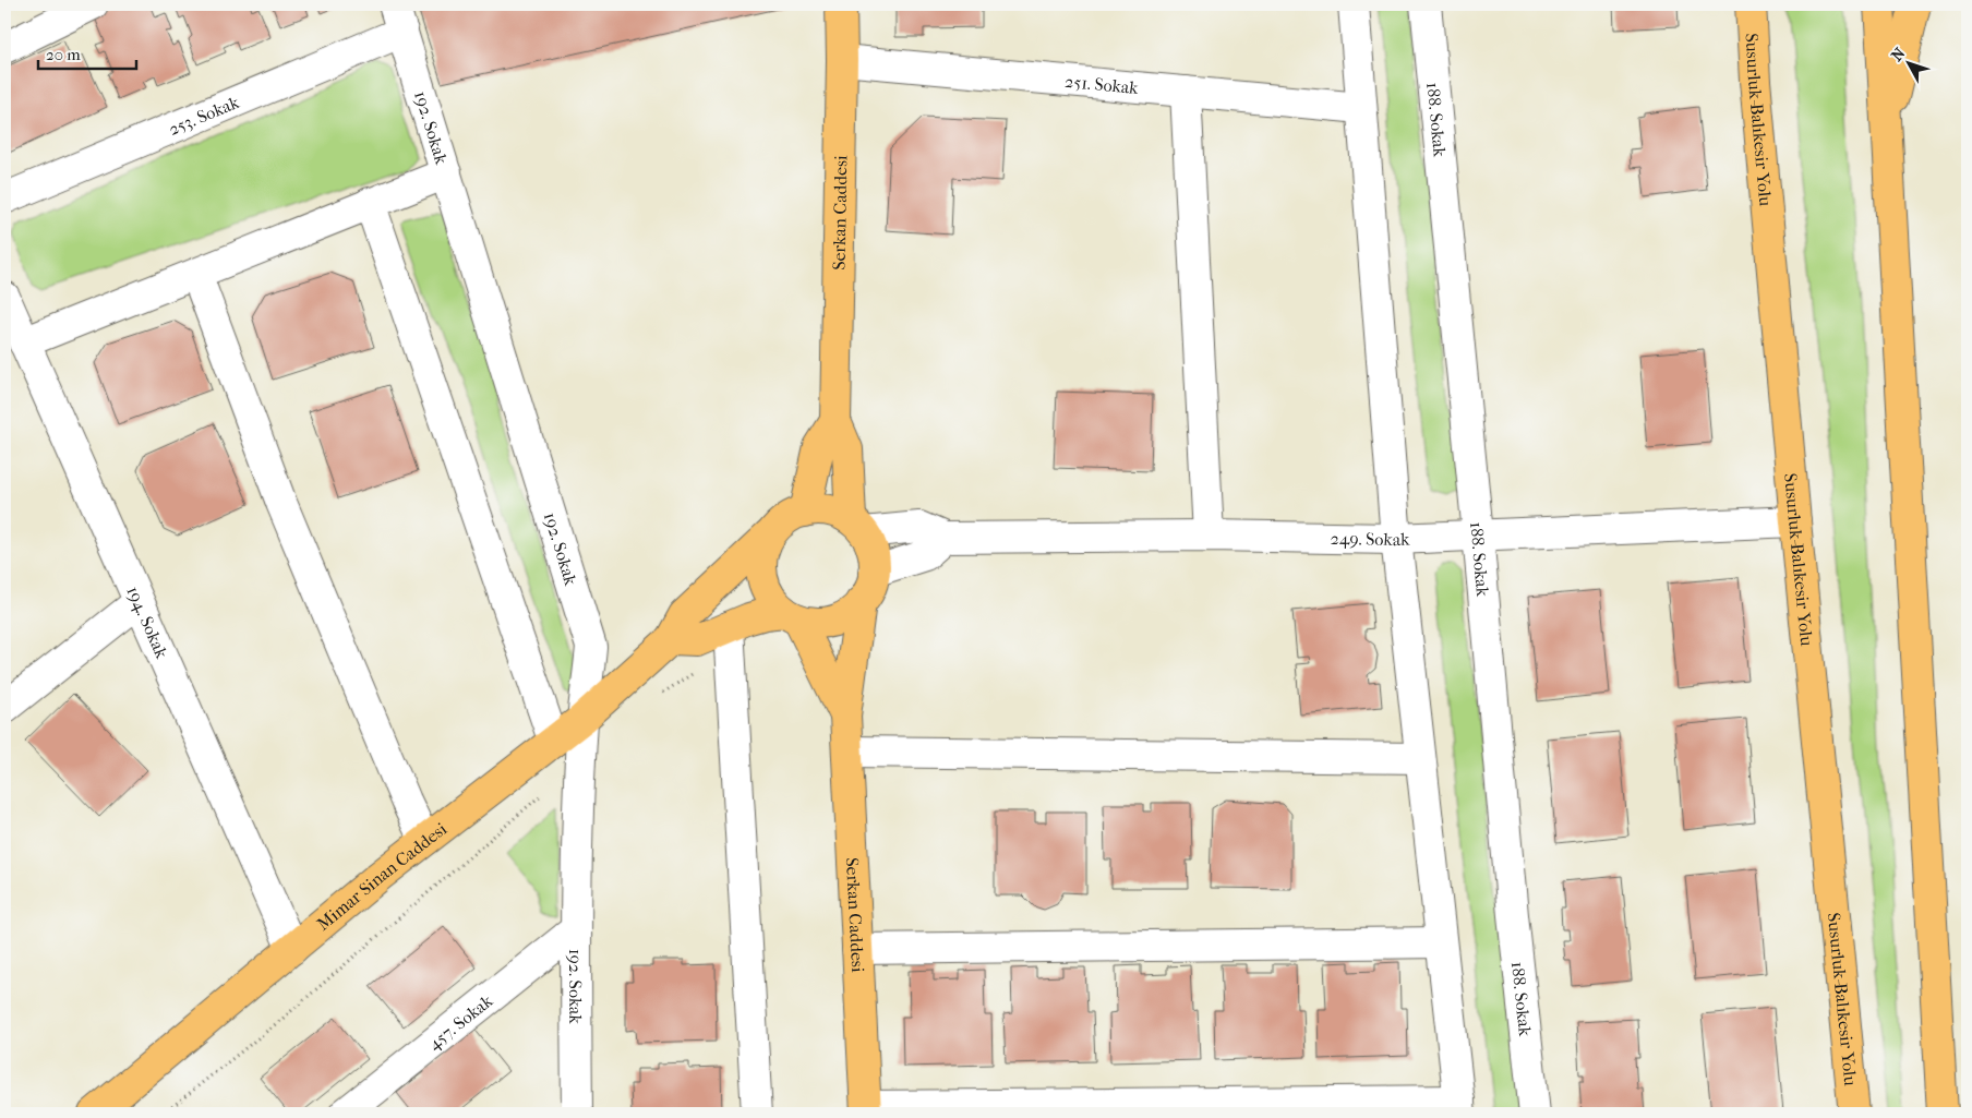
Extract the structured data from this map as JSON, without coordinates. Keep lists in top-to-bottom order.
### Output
{
  "streets": {
    "main road": ["Susurluk-Balıkesir Yolu", "Serkan Caddesi", "Mimar Sinan Caddesi"],
    "street": [
      "251. Sokak",
      "253. Sokak",
      "188. Sokak",
      "192. Sokak",
      "249. Sokak",
      "194. Sokak",
      "457. Sokak"
    ]
  },
  "crossings": [
    ["251. Sokak", "Serkan Caddesi"],
    ["253. Sokak", "192. Sokak"],
    ["188. Sokak", "249. Sokak"],
    ["Susurluk-Balıkesir Yolu", "249. Sokak"],
    ["192. Sokak", "Mimar Sinan Caddesi"],
    ["192. Sokak", "457. Sokak"],
    ["Serkan Caddesi", "Mimar Sinan Caddesi"],
    ["194. Sokak", "Mimar Sinan Caddesi"]
  ],
  "scale_bar": "20 m",
  "north": "top left"
}
